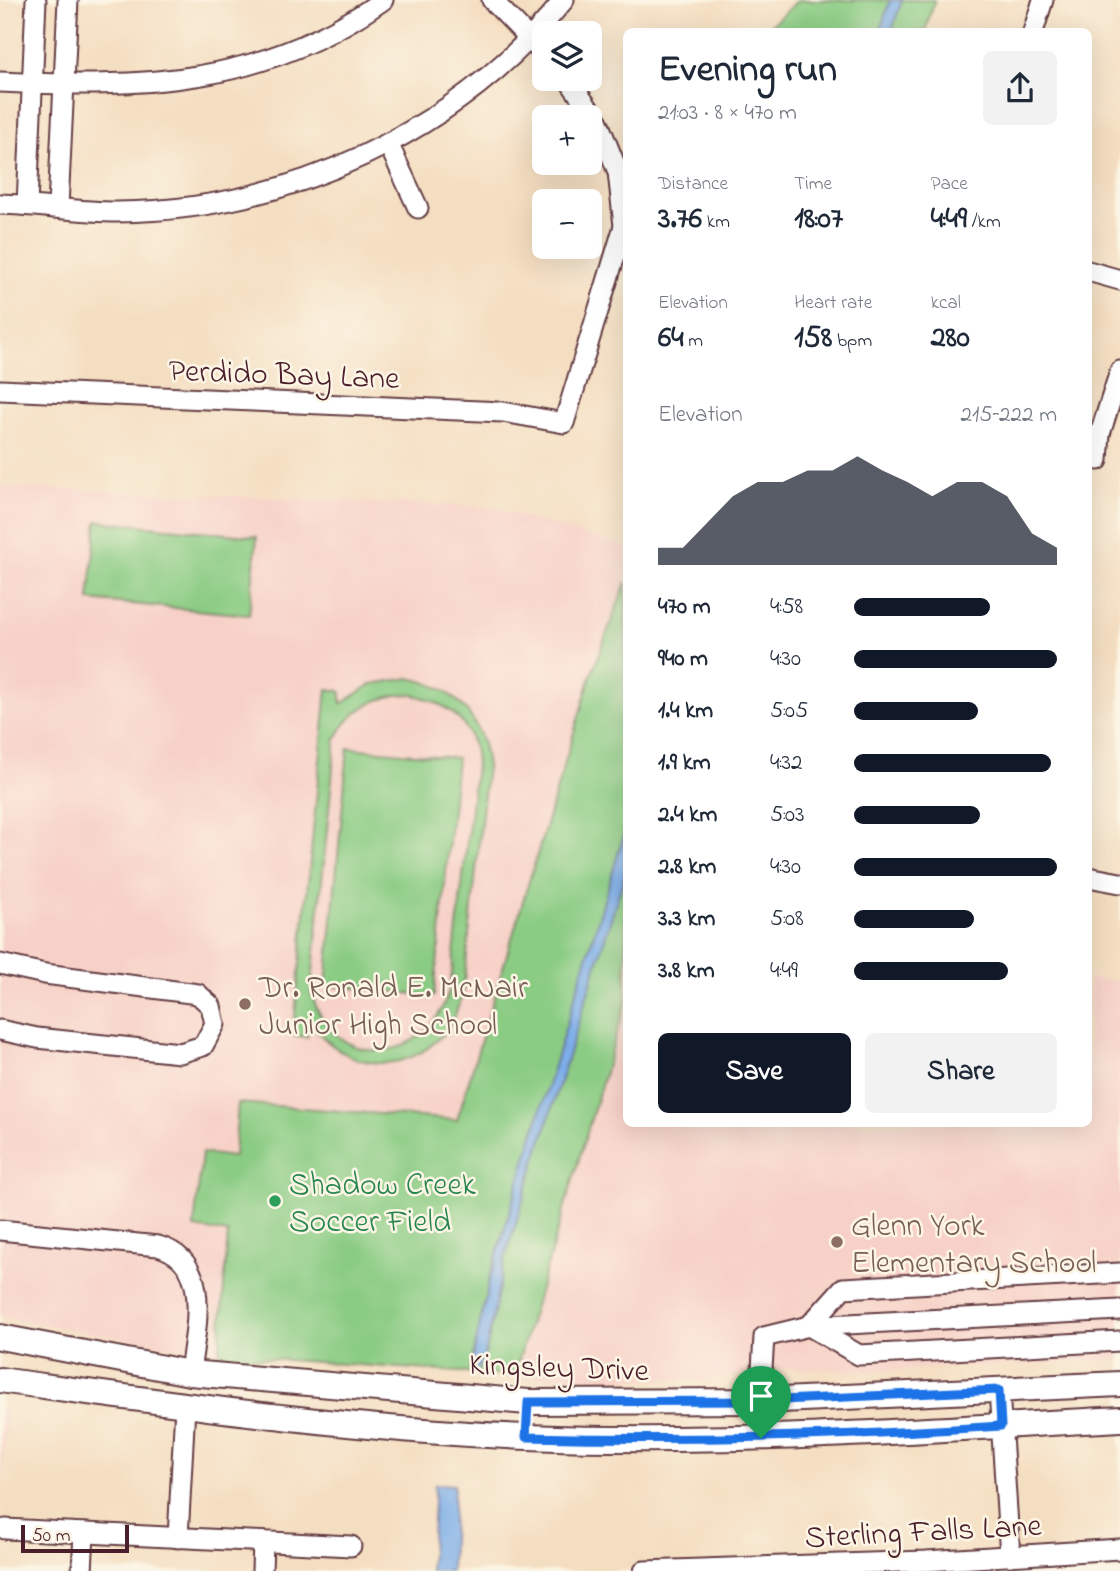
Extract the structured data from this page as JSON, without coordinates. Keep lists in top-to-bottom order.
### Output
{
  "streets": {
    "main road": ["Kingsley Drive"],
    "street": ["Perdido Bay Lane", "Sterling Falls Lane"]
  },
  "places": ["Dr. Ronald E. McNair Junior High School", "Shadow Creek Soccer Field", "Glenn York Elementary School"],
  "scale_bar": "50 m",
  "page": {
    "map_buttons": ["+", "−"],
    "heading": ["Evening run", "21:03 · 8 × 470 m"],
    "stats": [
      ["Distance", "3.76 km"],
      ["Time", "18:07"],
      ["Pace", "4:49 /km"],
      ["Elevation", "64 m"],
      ["Heart rate", "158 bpm"],
      ["kcal", "280"]
    ],
    "chart": ["Elevation", "215–222 m"],
    "list": [
      {
        "name": "470 m",
        "note": "4:58"
      },
      {
        "name": "940 m",
        "note": "4:30"
      },
      {
        "name": "1.4 km",
        "note": "5:05"
      },
      {
        "name": "1.9 km",
        "note": "4:32"
      },
      {
        "name": "2.4 km",
        "note": "5:03"
      },
      {
        "name": "2.8 km",
        "note": "4:30"
      },
      {
        "name": "3.3 km",
        "note": "5:08"
      },
      {
        "name": "3.8 km",
        "note": "4:49"
      }
    ],
    "buttons": ["Save", "Share"],
    "scale": "50 m"
  }
}
